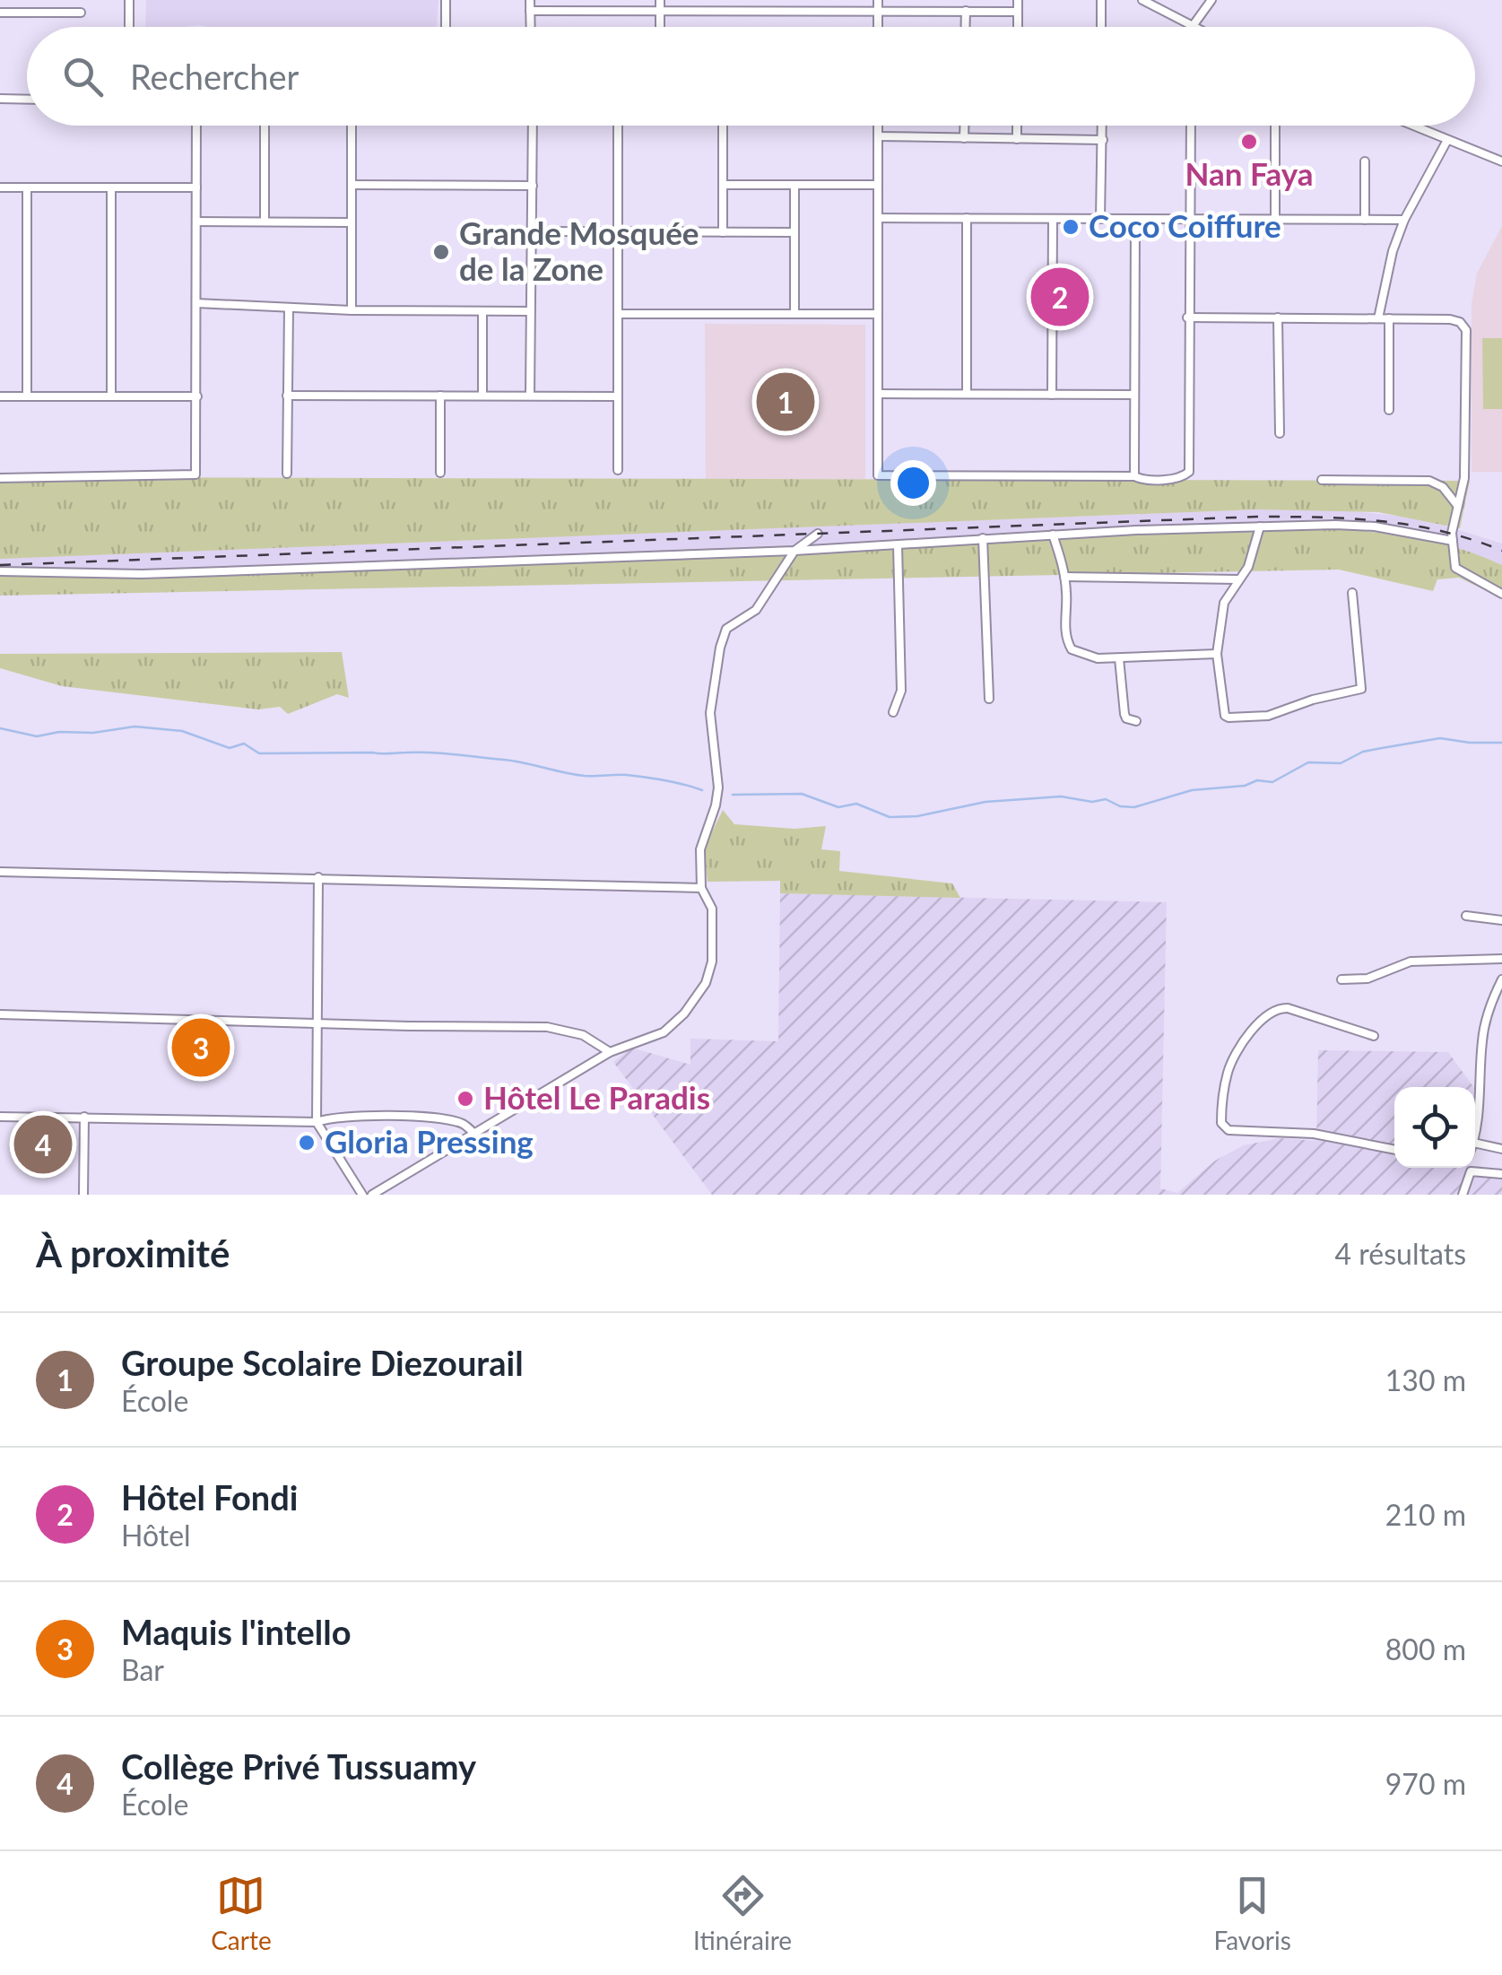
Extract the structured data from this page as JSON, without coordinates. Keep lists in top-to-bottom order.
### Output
{
  "places": [
    "Nan Faya",
    "Coco Coiffure",
    "Grande Mosquée de la Zone",
    "Hôtel Le Paradis",
    "Gloria Pressing"
  ],
  "page": {
    "search": "Rechercher",
    "pins": [
      "2",
      "1",
      "3",
      "4"
    ],
    "heading": ["À proximité", "4 résultats"],
    "list": [
      {
        "mark": "1",
        "name": "Groupe Scolaire Diezourail",
        "note": "École",
        "value": "130 m"
      },
      {
        "mark": "2",
        "name": "Hôtel Fondi",
        "note": "Hôtel",
        "value": "210 m"
      },
      {
        "mark": "3",
        "name": "Maquis l'intello",
        "note": "Bar",
        "value": "800 m"
      },
      {
        "mark": "4",
        "name": "Collège Privé Tussuamy",
        "note": "École",
        "value": "970 m"
      }
    ],
    "nav": ["Carte", "Itinéraire", "Favoris"]
  }
}
